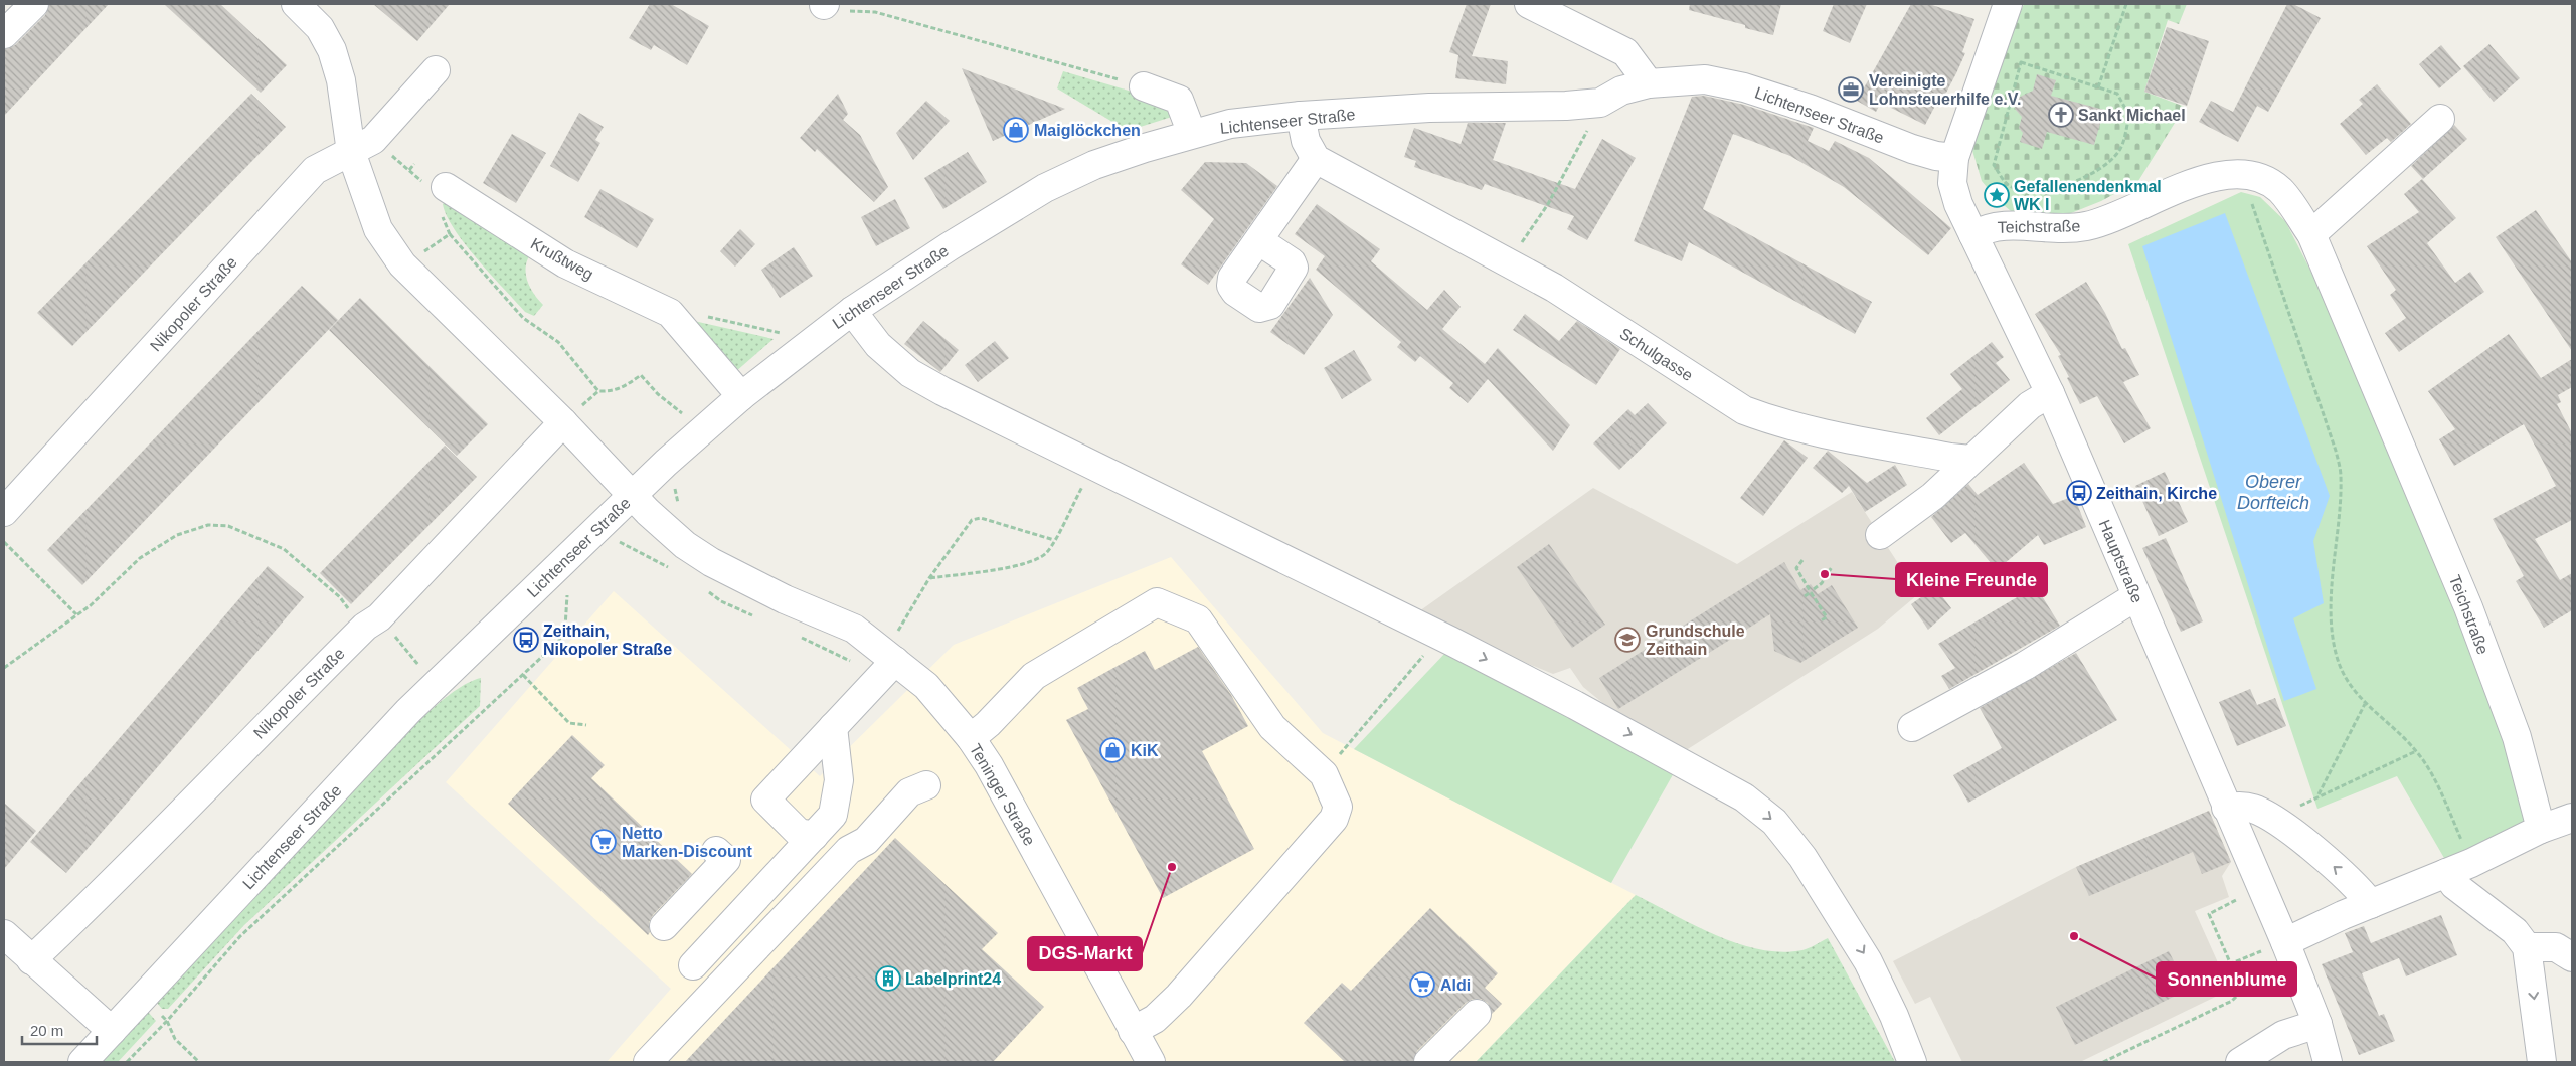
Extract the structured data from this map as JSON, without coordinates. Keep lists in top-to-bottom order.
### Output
{
  "streets": {
    "street": [
      "Lichtenseer Straße",
      "Teichstraße",
      "Krußtweg",
      "Nikopoler Straße",
      "Schulgasse",
      "Hauptstraße",
      "Teninger Straße"
    ]
  },
  "crossings": [
    ["Lichtenseer Straße", "Krußtweg"],
    ["Lichtenseer Straße", "Hauptstraße"],
    ["Lichtenseer Straße", "Teninger Straße"],
    ["Teichstraße", "Hauptstraße"]
  ],
  "water": ["Oberer Dorfteich"],
  "places": {
    "office": ["Vereinigte Lohnsteuerhilfe e.V."],
    "church": ["Sankt Michael"],
    "shop": ["Maiglöckchen", "KiK"],
    "place": ["Gefallenendenkmal WK I"],
    "bus stop": ["Zeithain, Kirche", "Zeithain, Nikopoler Straße"],
    "other": ["Kleine Freunde", "DGS-Markt", "Sonnenblume"],
    "school or university": ["Grundschule Zeithain"],
    "supermarket": ["Netto Marken-Discount", "Aldi"],
    "building": ["Labelprint24"]
  },
  "scale_bar": "20 m"
}
